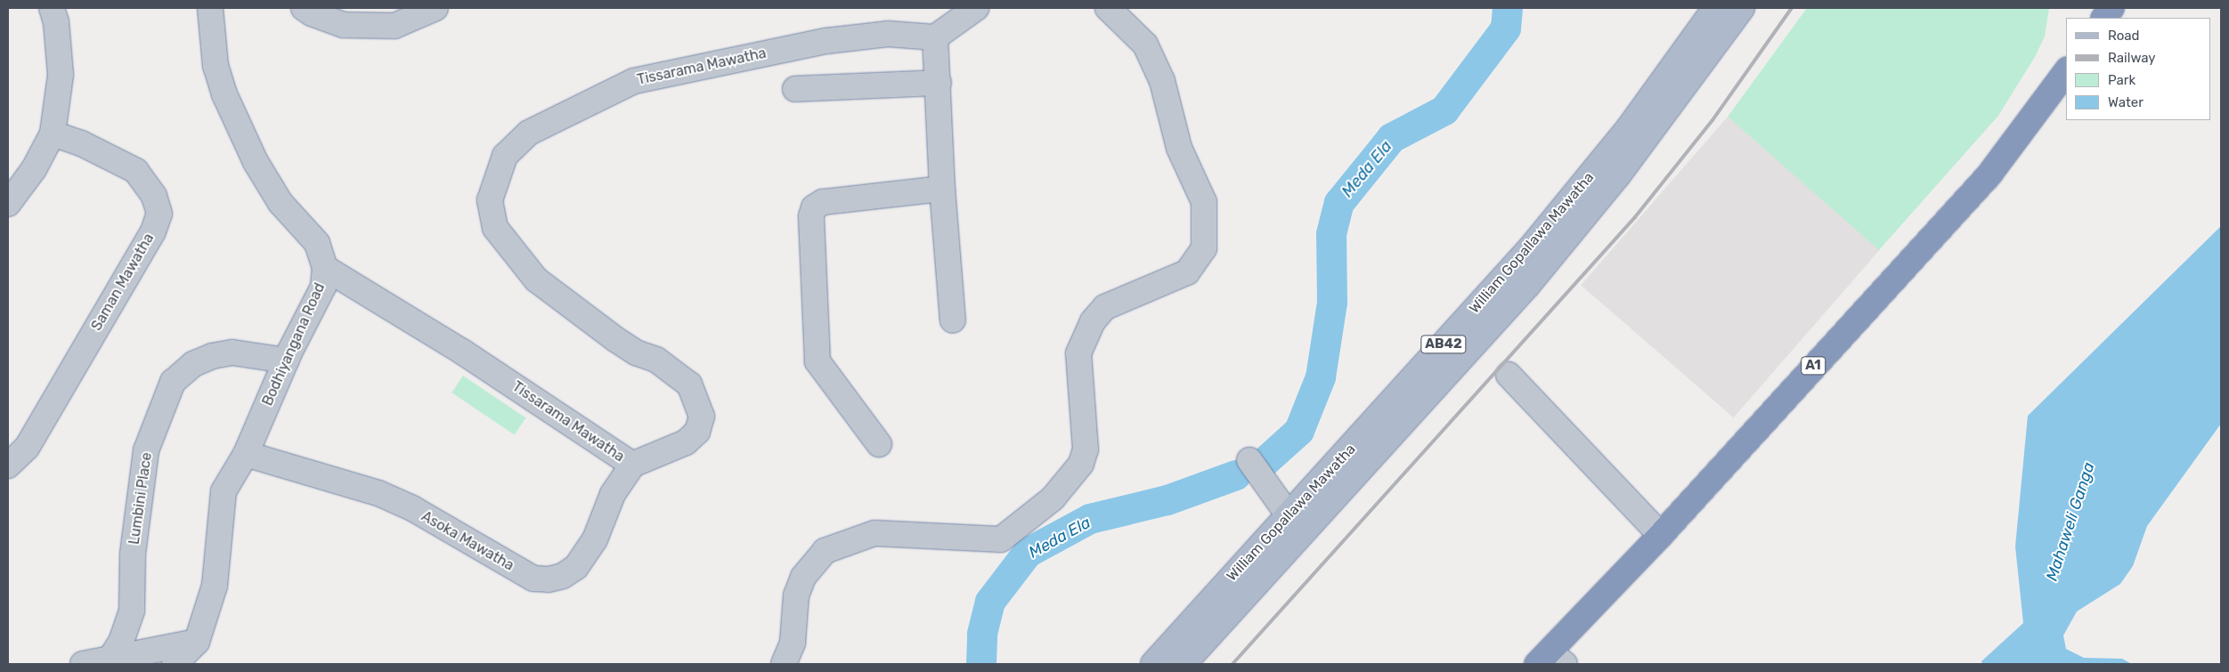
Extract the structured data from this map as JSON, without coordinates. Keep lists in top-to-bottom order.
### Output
{
  "streets": {
    "highway": ["A1"],
    "main road": ["William Gopallawa Mawatha", "AB42"],
    "street": [
      "Tissarama Mawatha",
      "Saman Mawatha",
      "Bodhiyangana Road",
      "Lumbini Place",
      "Asoka Mawatha"
    ]
  },
  "crossings": [
    ["Tissarama Mawatha", "Bodhiyangana Road"],
    ["Tissarama Mawatha", "Asoka Mawatha"],
    ["Bodhiyangana Road", "Lumbini Place"],
    ["Bodhiyangana Road", "Asoka Mawatha"]
  ],
  "water": ["Meda Ela", "Mahaweli Ganga"],
  "legend": [
    "Road",
    "Railway",
    "Park",
    "Water"
  ]
}
